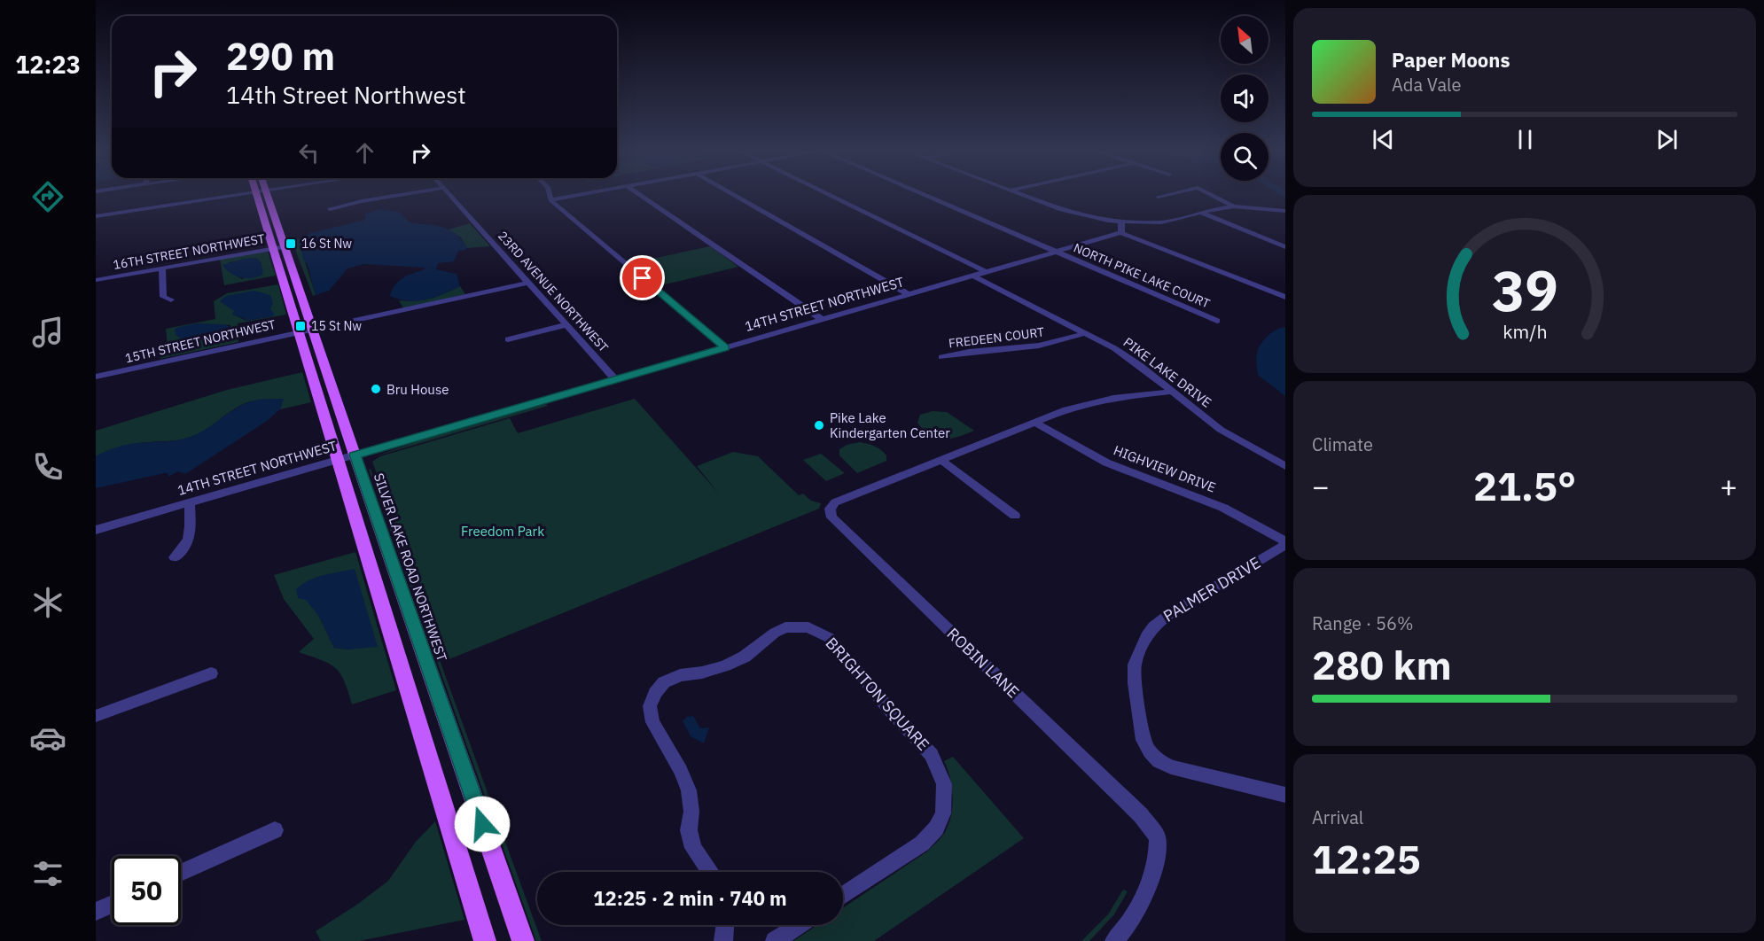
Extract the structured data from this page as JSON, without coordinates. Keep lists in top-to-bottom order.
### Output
{
  "streets": {
    "main road": ["SILVER LAKE ROAD NORTHWEST"],
    "street": [
      "16TH STREET NORTHWEST",
      "NORTH PIKE LAKE COURT",
      "23RD AVENUE NORTHWEST",
      "14TH STREET NORTHWEST",
      "FREDEEN COURT",
      "15TH STREET NORTHWEST",
      "PIKE LAKE DRIVE",
      "HIGHVIEW DRIVE",
      "PALMER DRIVE",
      "ROBIN LANE",
      "BRIGHTON SQUARE"
    ]
  },
  "crossings": [
    ["16TH STREET NORTHWEST", "SILVER LAKE ROAD NORTHWEST"],
    ["NORTH PIKE LAKE COURT", "14TH STREET NORTHWEST"],
    ["23RD AVENUE NORTHWEST", "14TH STREET NORTHWEST"],
    ["23RD AVENUE NORTHWEST", "15TH STREET NORTHWEST"],
    ["14TH STREET NORTHWEST", "PIKE LAKE DRIVE"],
    ["14TH STREET NORTHWEST", "SILVER LAKE ROAD NORTHWEST"],
    ["FREDEEN COURT", "PIKE LAKE DRIVE"],
    ["15TH STREET NORTHWEST", "SILVER LAKE ROAD NORTHWEST"],
    ["HIGHVIEW DRIVE", "PALMER DRIVE"]
  ],
  "parks": ["Freedom Park"],
  "places": {
    "transit": ["16 St Nw", "15 St Nw"],
    "other": ["Bru House", "Pike Lake Kindergarten Center"]
  },
  "north": "top left",
  "page": {
    "tabs": "12:23",
    "turn": ["290 m", "14th Street Northwest"],
    "song": ["Paper Moons", "Ada Vale"],
    "tile": [
      "Climate",
      ["Range · 56%", "280 km"],
      ["Arrival", "12:25"]
    ],
    "heat": ["−", "21.5°", "+"],
    "limit": "50",
    "trip": "12:25 · 2 min · 740 m",
    "gauge": ["39", "km/h"]
  }
}
